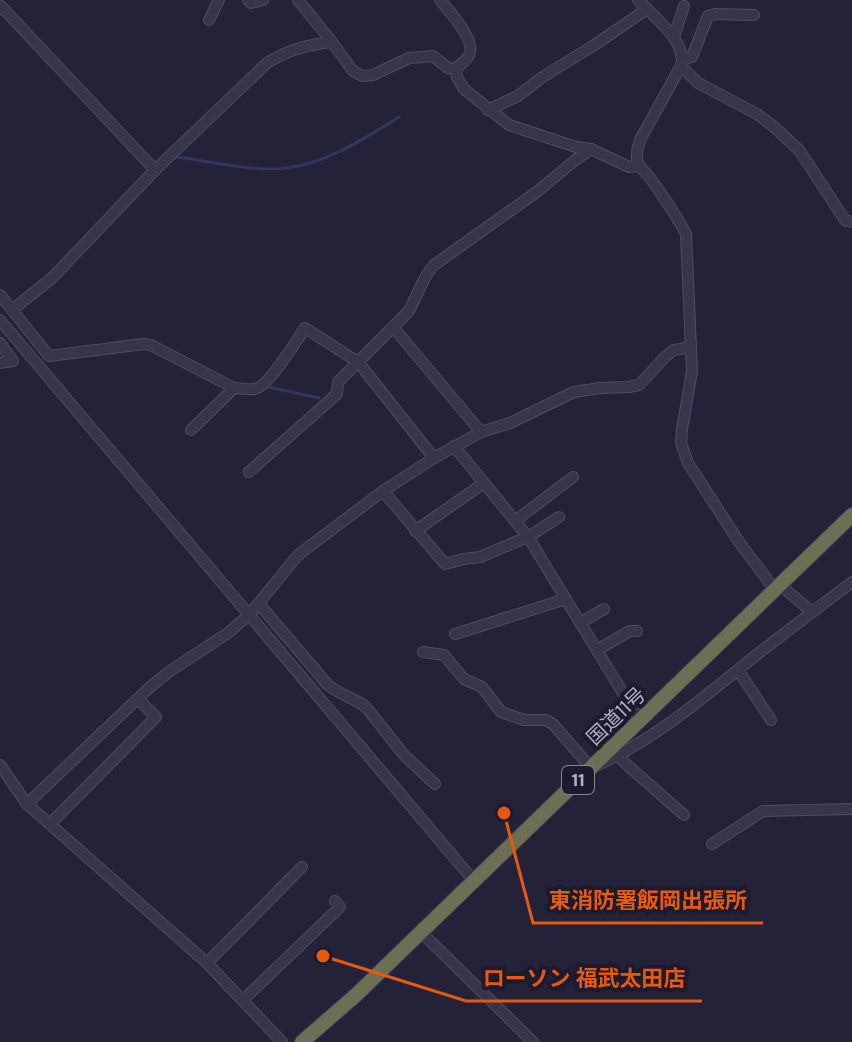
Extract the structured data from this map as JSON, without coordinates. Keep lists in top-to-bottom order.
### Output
{
  "streets": {
    "highway": ["国道11号", "11"]
  },
  "places": ["東消防署飯岡出張所", "ローソン 福武太田店"]
}
